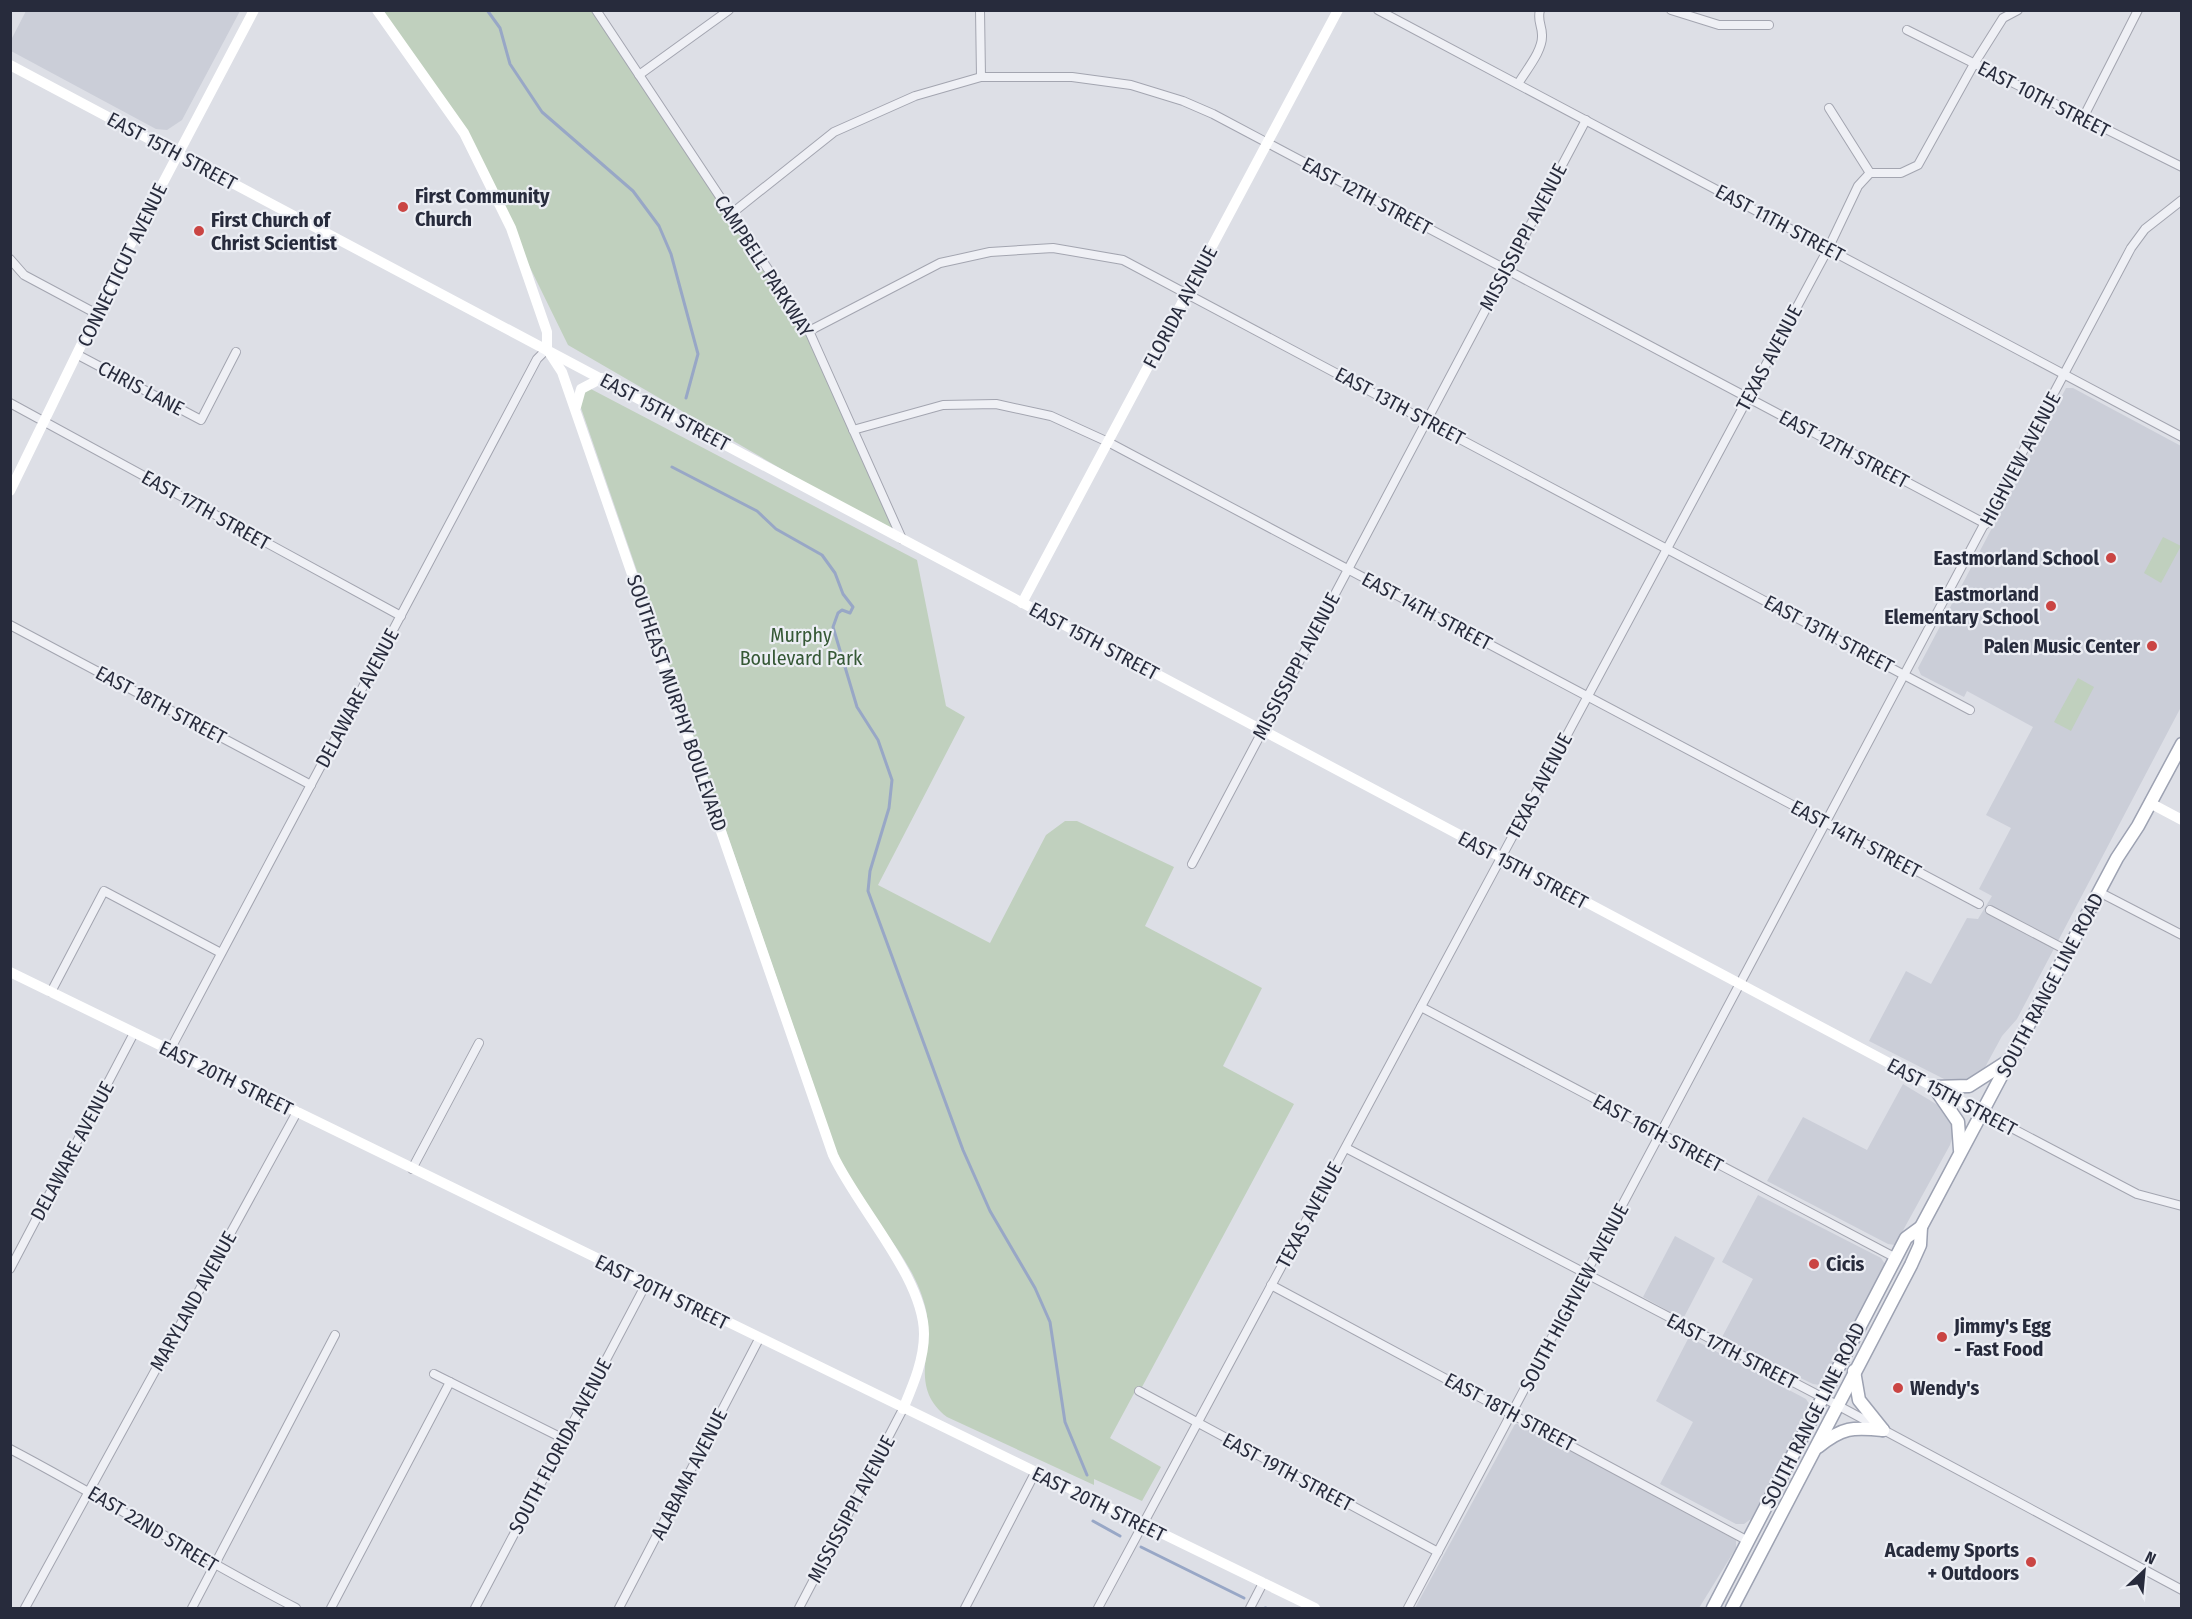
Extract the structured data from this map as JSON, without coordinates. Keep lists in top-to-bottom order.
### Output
{
  "streets": {
    "main road": [
      "EAST 15TH STREET",
      "CONNECTICUT AVENUE",
      "FLORIDA AVENUE",
      "SOUTHEAST MURPHY BOULEVARD",
      "SOUTH RANGE LINE ROAD",
      "EAST 20TH STREET"
    ],
    "street": [
      "EAST 10TH STREET",
      "EAST 12TH STREET",
      "EAST 11TH STREET",
      "MISSISSIPPI AVENUE",
      "CAMPBELL PARKWAY",
      "TEXAS AVENUE",
      "CHRIS LANE",
      "EAST 13TH STREET",
      "HIGHVIEW AVENUE",
      "EAST 17TH STREET",
      "EAST 14TH STREET",
      "DELAWARE AVENUE",
      "EAST 18TH STREET",
      "EAST 16TH STREET",
      "SOUTH HIGHVIEW AVENUE",
      "MARYLAND AVENUE",
      "SOUTH FLORIDA AVENUE",
      "EAST 19TH STREET",
      "ALABAMA AVENUE",
      "EAST 22ND STREET"
    ]
  },
  "crossings": [
    ["EAST 15TH STREET", "MISSISSIPPI AVENUE"],
    ["EAST 15TH STREET", "CONNECTICUT AVENUE"],
    ["EAST 15TH STREET", "CAMPBELL PARKWAY"],
    ["EAST 15TH STREET", "FLORIDA AVENUE"],
    ["EAST 15TH STREET", "TEXAS AVENUE"],
    ["EAST 15TH STREET", "HIGHVIEW AVENUE"],
    ["EAST 15TH STREET", "DELAWARE AVENUE"],
    ["EAST 15TH STREET", "SOUTHEAST MURPHY BOULEVARD"],
    ["EAST 15TH STREET", "SOUTH RANGE LINE ROAD"],
    ["EAST 15TH STREET", "SOUTH HIGHVIEW AVENUE"],
    ["EAST 12TH STREET", "MISSISSIPPI AVENUE"],
    ["EAST 12TH STREET", "CAMPBELL PARKWAY"],
    ["EAST 12TH STREET", "FLORIDA AVENUE"],
    ["EAST 12TH STREET", "TEXAS AVENUE"],
    ["EAST 12TH STREET", "HIGHVIEW AVENUE"],
    ["EAST 11TH STREET", "MISSISSIPPI AVENUE"],
    ["EAST 11TH STREET", "TEXAS AVENUE"],
    ["EAST 11TH STREET", "HIGHVIEW AVENUE"],
    ["MISSISSIPPI AVENUE", "EAST 13TH STREET"],
    ["MISSISSIPPI AVENUE", "EAST 14TH STREET"],
    ["MISSISSIPPI AVENUE", "SOUTHEAST MURPHY BOULEVARD"],
    ["MISSISSIPPI AVENUE", "EAST 20TH STREET"],
    ["CONNECTICUT AVENUE", "CHRIS LANE"],
    ["CONNECTICUT AVENUE", "EAST 17TH STREET"],
    ["CAMPBELL PARKWAY", "EAST 13TH STREET"],
    ["CAMPBELL PARKWAY", "EAST 14TH STREET"],
    ["FLORIDA AVENUE", "EAST 13TH STREET"],
    ["FLORIDA AVENUE", "EAST 14TH STREET"],
    ["TEXAS AVENUE", "EAST 13TH STREET"],
    ["TEXAS AVENUE", "EAST 17TH STREET"],
    ["TEXAS AVENUE", "EAST 14TH STREET"],
    ["TEXAS AVENUE", "EAST 18TH STREET"],
    ["TEXAS AVENUE", "EAST 20TH STREET"],
    ["TEXAS AVENUE", "EAST 16TH STREET"],
    ["TEXAS AVENUE", "EAST 19TH STREET"],
    ["EAST 13TH STREET", "HIGHVIEW AVENUE"],
    ["HIGHVIEW AVENUE", "EAST 14TH STREET"],
    ["HIGHVIEW AVENUE", "SOUTH HIGHVIEW AVENUE"],
    ["EAST 17TH STREET", "DELAWARE AVENUE"],
    ["EAST 17TH STREET", "SOUTH RANGE LINE ROAD"],
    ["EAST 17TH STREET", "SOUTH HIGHVIEW AVENUE"],
    ["DELAWARE AVENUE", "SOUTHEAST MURPHY BOULEVARD"],
    ["DELAWARE AVENUE", "EAST 18TH STREET"],
    ["DELAWARE AVENUE", "EAST 20TH STREET"],
    ["SOUTHEAST MURPHY BOULEVARD", "EAST 20TH STREET"],
    ["EAST 18TH STREET", "SOUTH RANGE LINE ROAD"],
    ["EAST 18TH STREET", "SOUTH HIGHVIEW AVENUE"],
    ["SOUTH RANGE LINE ROAD", "EAST 16TH STREET"],
    ["EAST 20TH STREET", "MARYLAND AVENUE"],
    ["EAST 20TH STREET", "SOUTH FLORIDA AVENUE"],
    ["EAST 20TH STREET", "ALABAMA AVENUE"],
    ["EAST 16TH STREET", "SOUTH HIGHVIEW AVENUE"],
    ["SOUTH HIGHVIEW AVENUE", "EAST 19TH STREET"],
    ["MARYLAND AVENUE", "EAST 22ND STREET"]
  ],
  "parks": ["Murphy Boulevard Park"],
  "places": [
    "First Community Church",
    "First Church of Christ Scientist",
    "Eastmorland School",
    "Eastmorland Elementary School",
    "Palen Music Center",
    "Cicis",
    "Jimmy's Egg - Fast Food",
    "Wendy's",
    "Academy Sports + Outdoors"
  ],
  "north": "top right"
}
